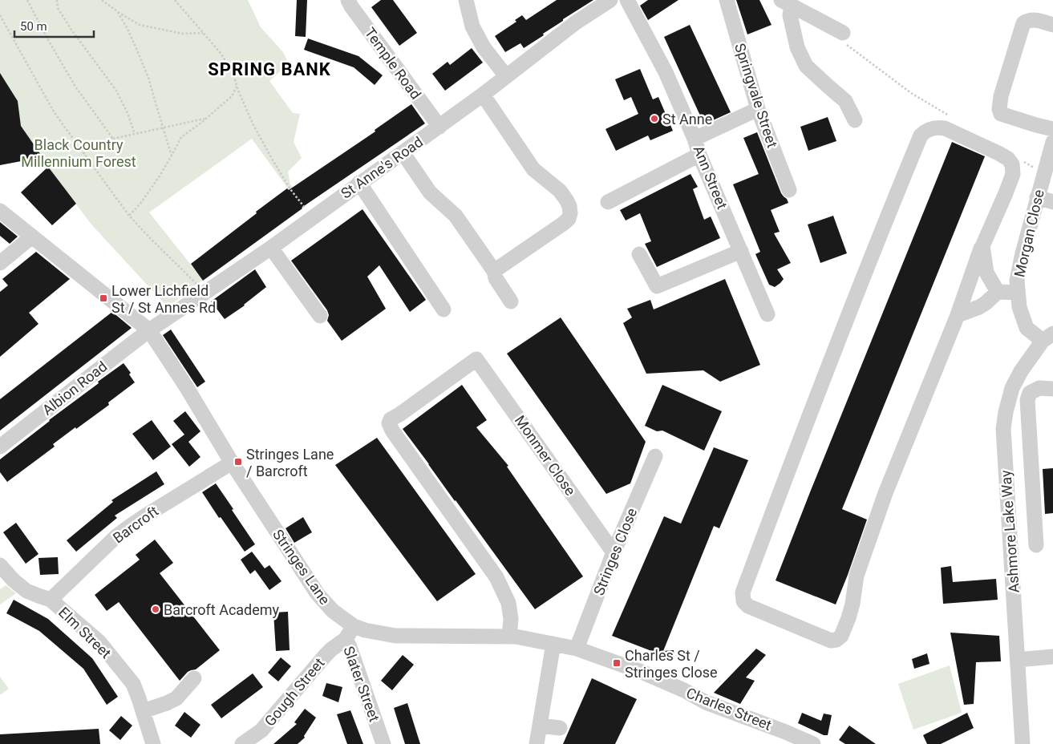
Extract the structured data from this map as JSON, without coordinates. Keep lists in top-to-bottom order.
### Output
{
  "streets": {
    "street": [
      "Temple Road",
      "Springvale Street",
      "St Anne's Road",
      "Ann Street",
      "Morgan Close",
      "Albion Road",
      "Monmer Close",
      "Barcroft",
      "Ashmore Lake Way",
      "Stringes Close",
      "Stringes Lane",
      "Elm Street",
      "Slater Street",
      "Gough Street",
      "Charles Street"
    ]
  },
  "crossings": [
    ["Temple Road", "St Anne's Road"],
    ["St Anne's Road", "Albion Road"],
    ["St Anne's Road", "Stringes Lane"],
    ["Morgan Close", "Ashmore Lake Way"],
    ["Albion Road", "Stringes Lane"],
    ["Monmer Close", "Stringes Close"],
    ["Monmer Close", "Stringes Lane"],
    ["Barcroft", "Stringes Lane"],
    ["Barcroft", "Elm Street"],
    ["Stringes Close", "Stringes Lane"],
    ["Stringes Close", "Charles Street"],
    ["Stringes Lane", "Slater Street"],
    ["Stringes Lane", "Charles Street"],
    ["Slater Street", "Gough Street"]
  ],
  "districts": ["SPRING BANK"],
  "parks": ["Black Country Millennium Forest"],
  "places": {
    "other": ["St Anne", "Barcroft Academy"],
    "transit": ["Lower Lichfield St / St Annes Rd", "Stringes Lane / Barcroft", "Charles St / Stringes Close"]
  },
  "scale_bar": "50 m"
}
